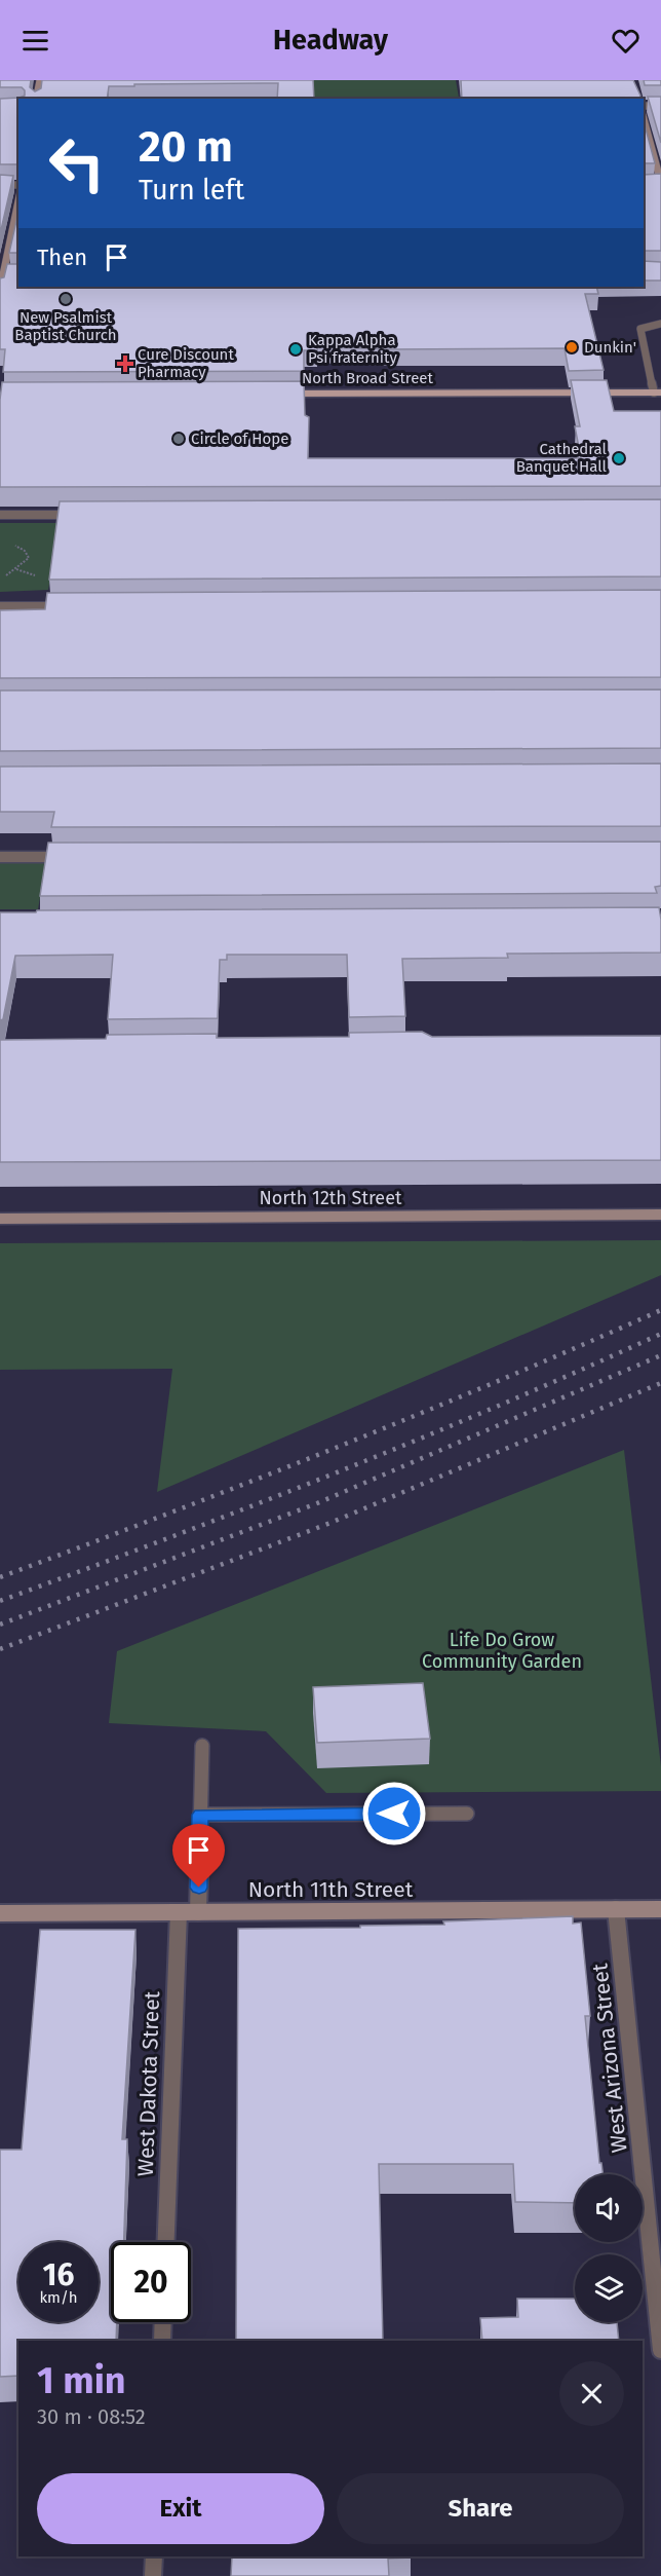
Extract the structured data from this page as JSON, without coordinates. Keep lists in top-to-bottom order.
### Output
{
  "streets": {
    "main road": ["North Broad Street", "North 12th Street", "North 11th Street"],
    "street": ["West Arizona Street", "West Dakota Street"]
  },
  "crossings": [
    ["North 11th Street", "West Arizona Street"],
    ["North 11th Street", "West Dakota Street"]
  ],
  "parks": ["Life Do Grow Community Garden"],
  "places": {
    "other": [
      "New Psalmist Baptist Church",
      "Dunkin'",
      "Kappa Alpha Psi fraternity",
      "Circle of Hope",
      "Cathedral Banquet Hall"
    ],
    "health": ["Cure Discount Pharmacy"]
  },
  "page": {
    "header": "Headway",
    "turn": ["20 m", "Turn left"],
    "then": "Then",
    "speed": "16 km/h",
    "limit": "20",
    "heading": ["1 min", "30 m · 08:52"],
    "buttons": ["Exit", "Share"]
  }
}
